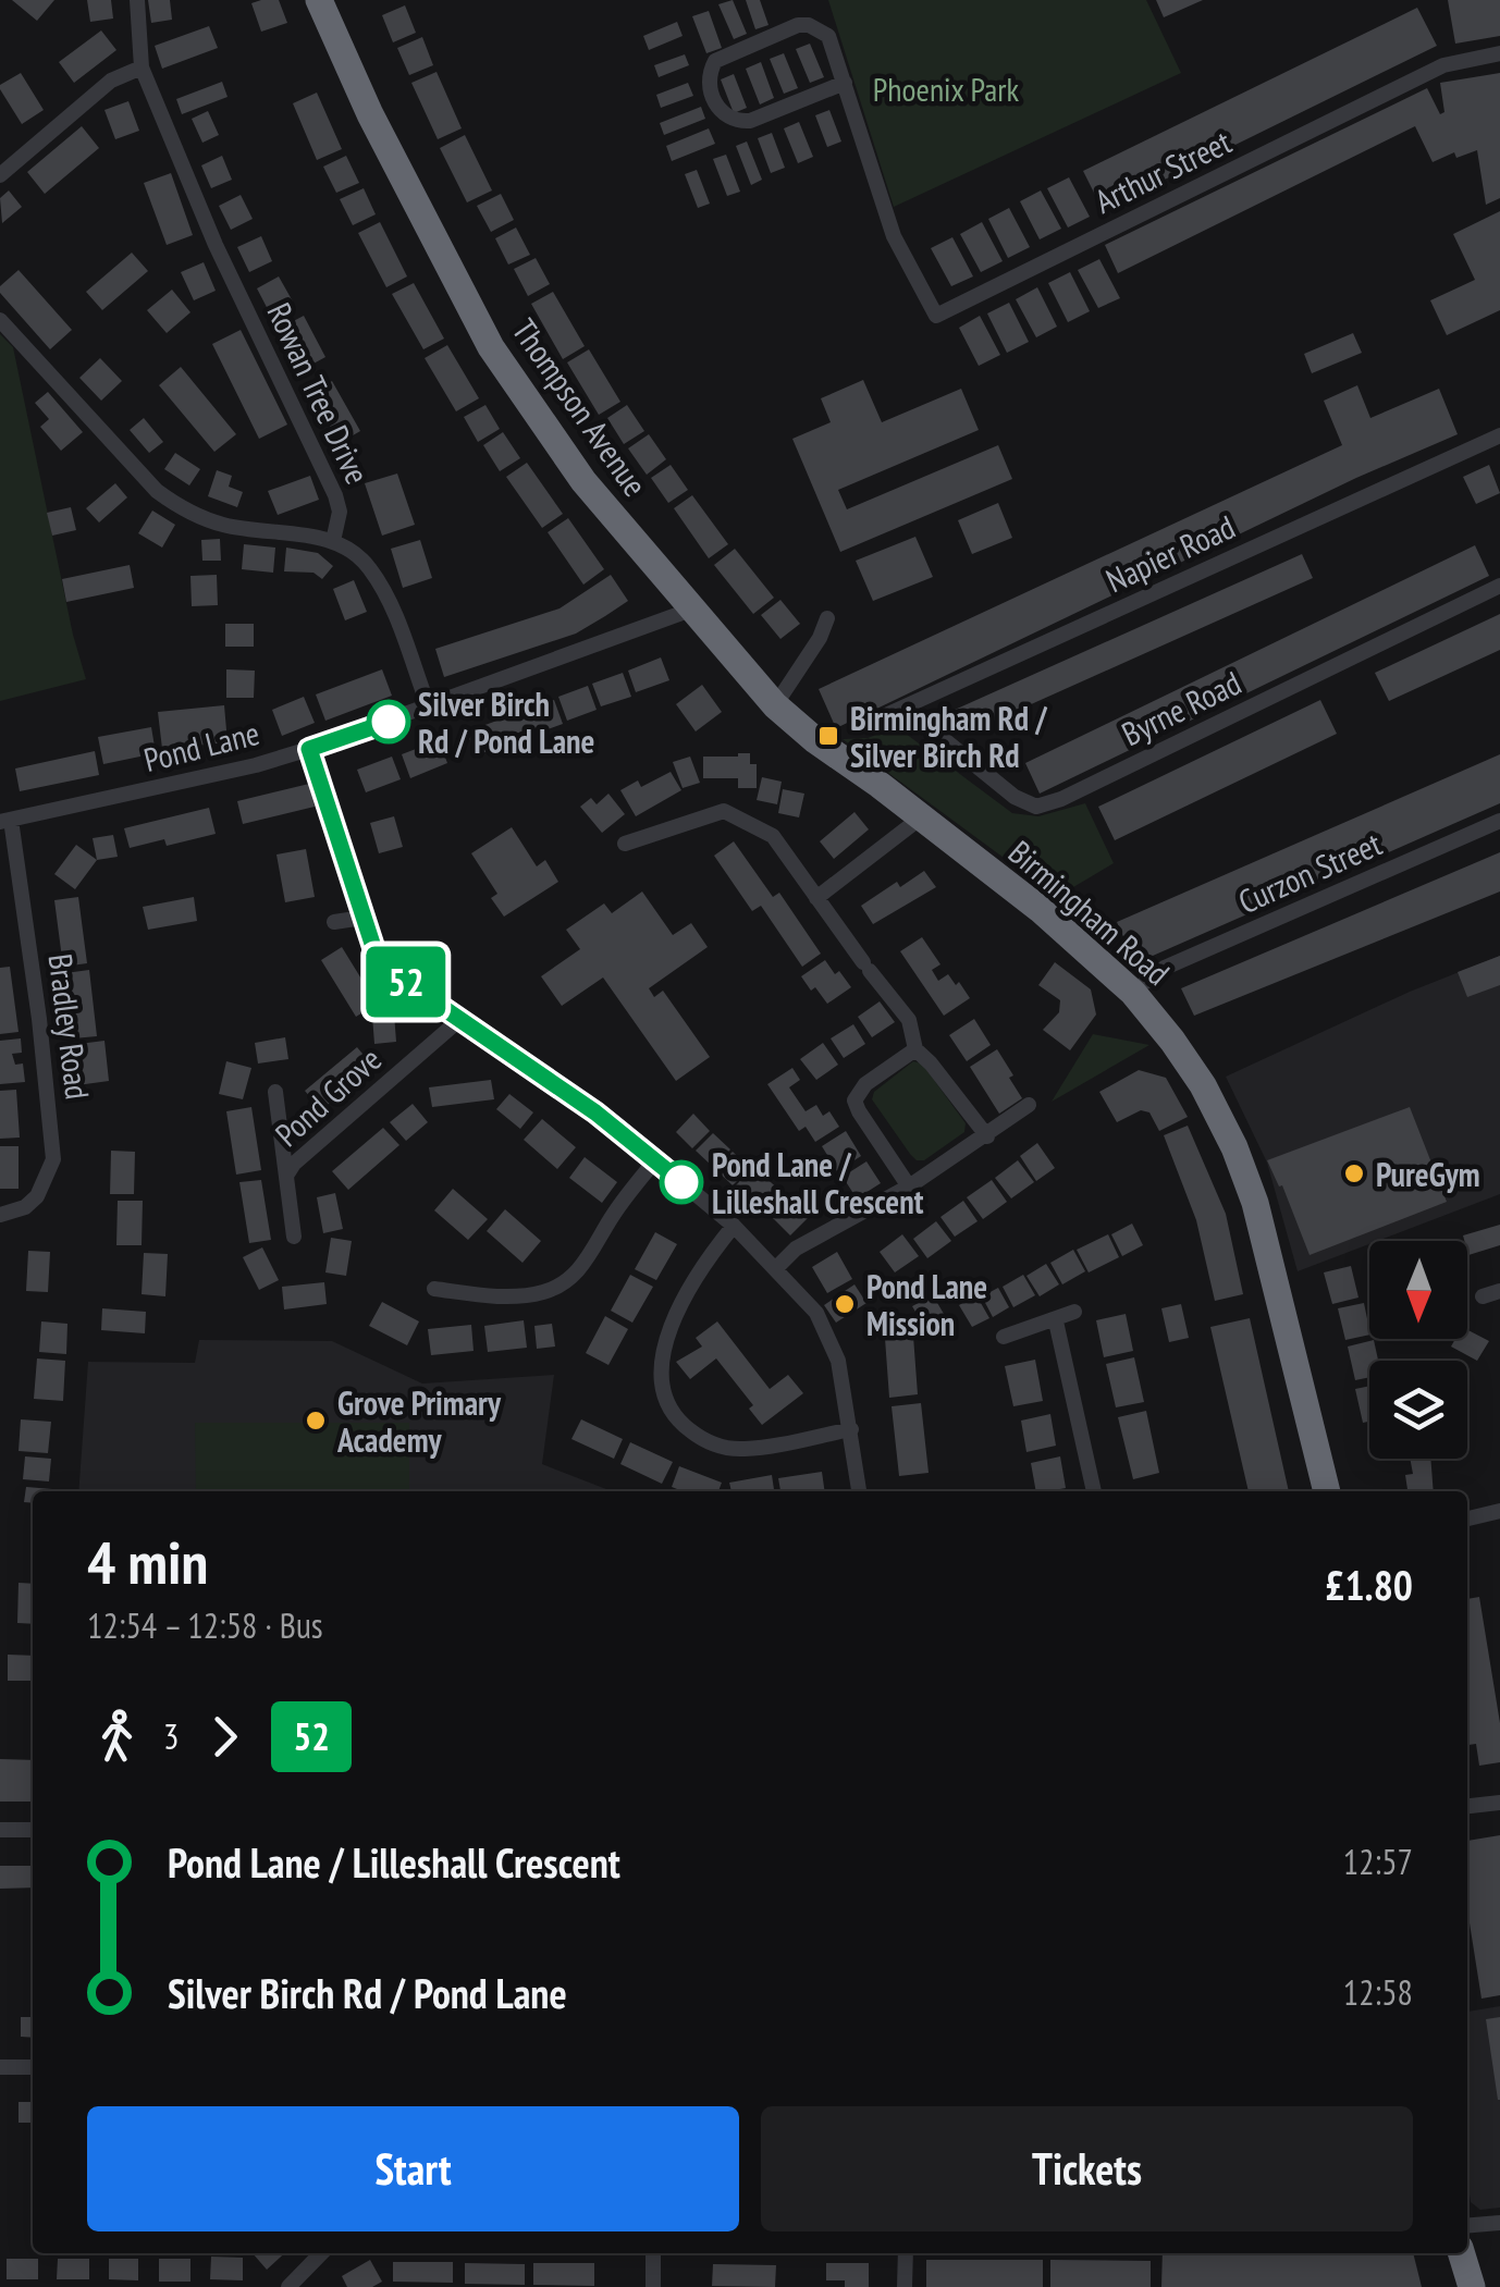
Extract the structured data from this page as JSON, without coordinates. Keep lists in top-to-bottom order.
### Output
{
  "streets": {
    "highway": ["Thompson Avenue", "Birmingham Road"],
    "street": [
      "Arthur Street",
      "Rowan Tree Drive",
      "Napier Road",
      "Byrne Road",
      "Pond Lane",
      "Curzon Street",
      "Bradley Road",
      "Pond Grove"
    ]
  },
  "crossings": [
    ["Thompson Avenue", "Birmingham Road"],
    ["Napier Road", "Byrne Road"],
    ["Pond Lane", "Bradley Road"],
    ["Pond Lane", "Pond Grove"]
  ],
  "parks": ["Phoenix Park"],
  "places": {
    "other": [
      "Silver Birch Rd / Pond Lane",
      "PureGym",
      "Pond Lane / Lilleshall Crescent",
      "Pond Lane Mission",
      "Grove Primary Academy"
    ],
    "transit": ["Birmingham Rd / Silver Birch Rd"]
  },
  "lines": ["bus line 52"],
  "north": "bottom",
  "page": {
    "on_map": "52",
    "heading": ["4 min", "12:54 – 12:58 · Bus", "£1.80"],
    "legs": ["3", "52"],
    "list": [
      {
        "name": "Pond Lane / Lilleshall Crescent",
        "value": "12:57"
      },
      {
        "name": "Silver Birch Rd / Pond Lane",
        "value": "12:58"
      }
    ],
    "buttons": ["Start", "Tickets"]
  }
}
